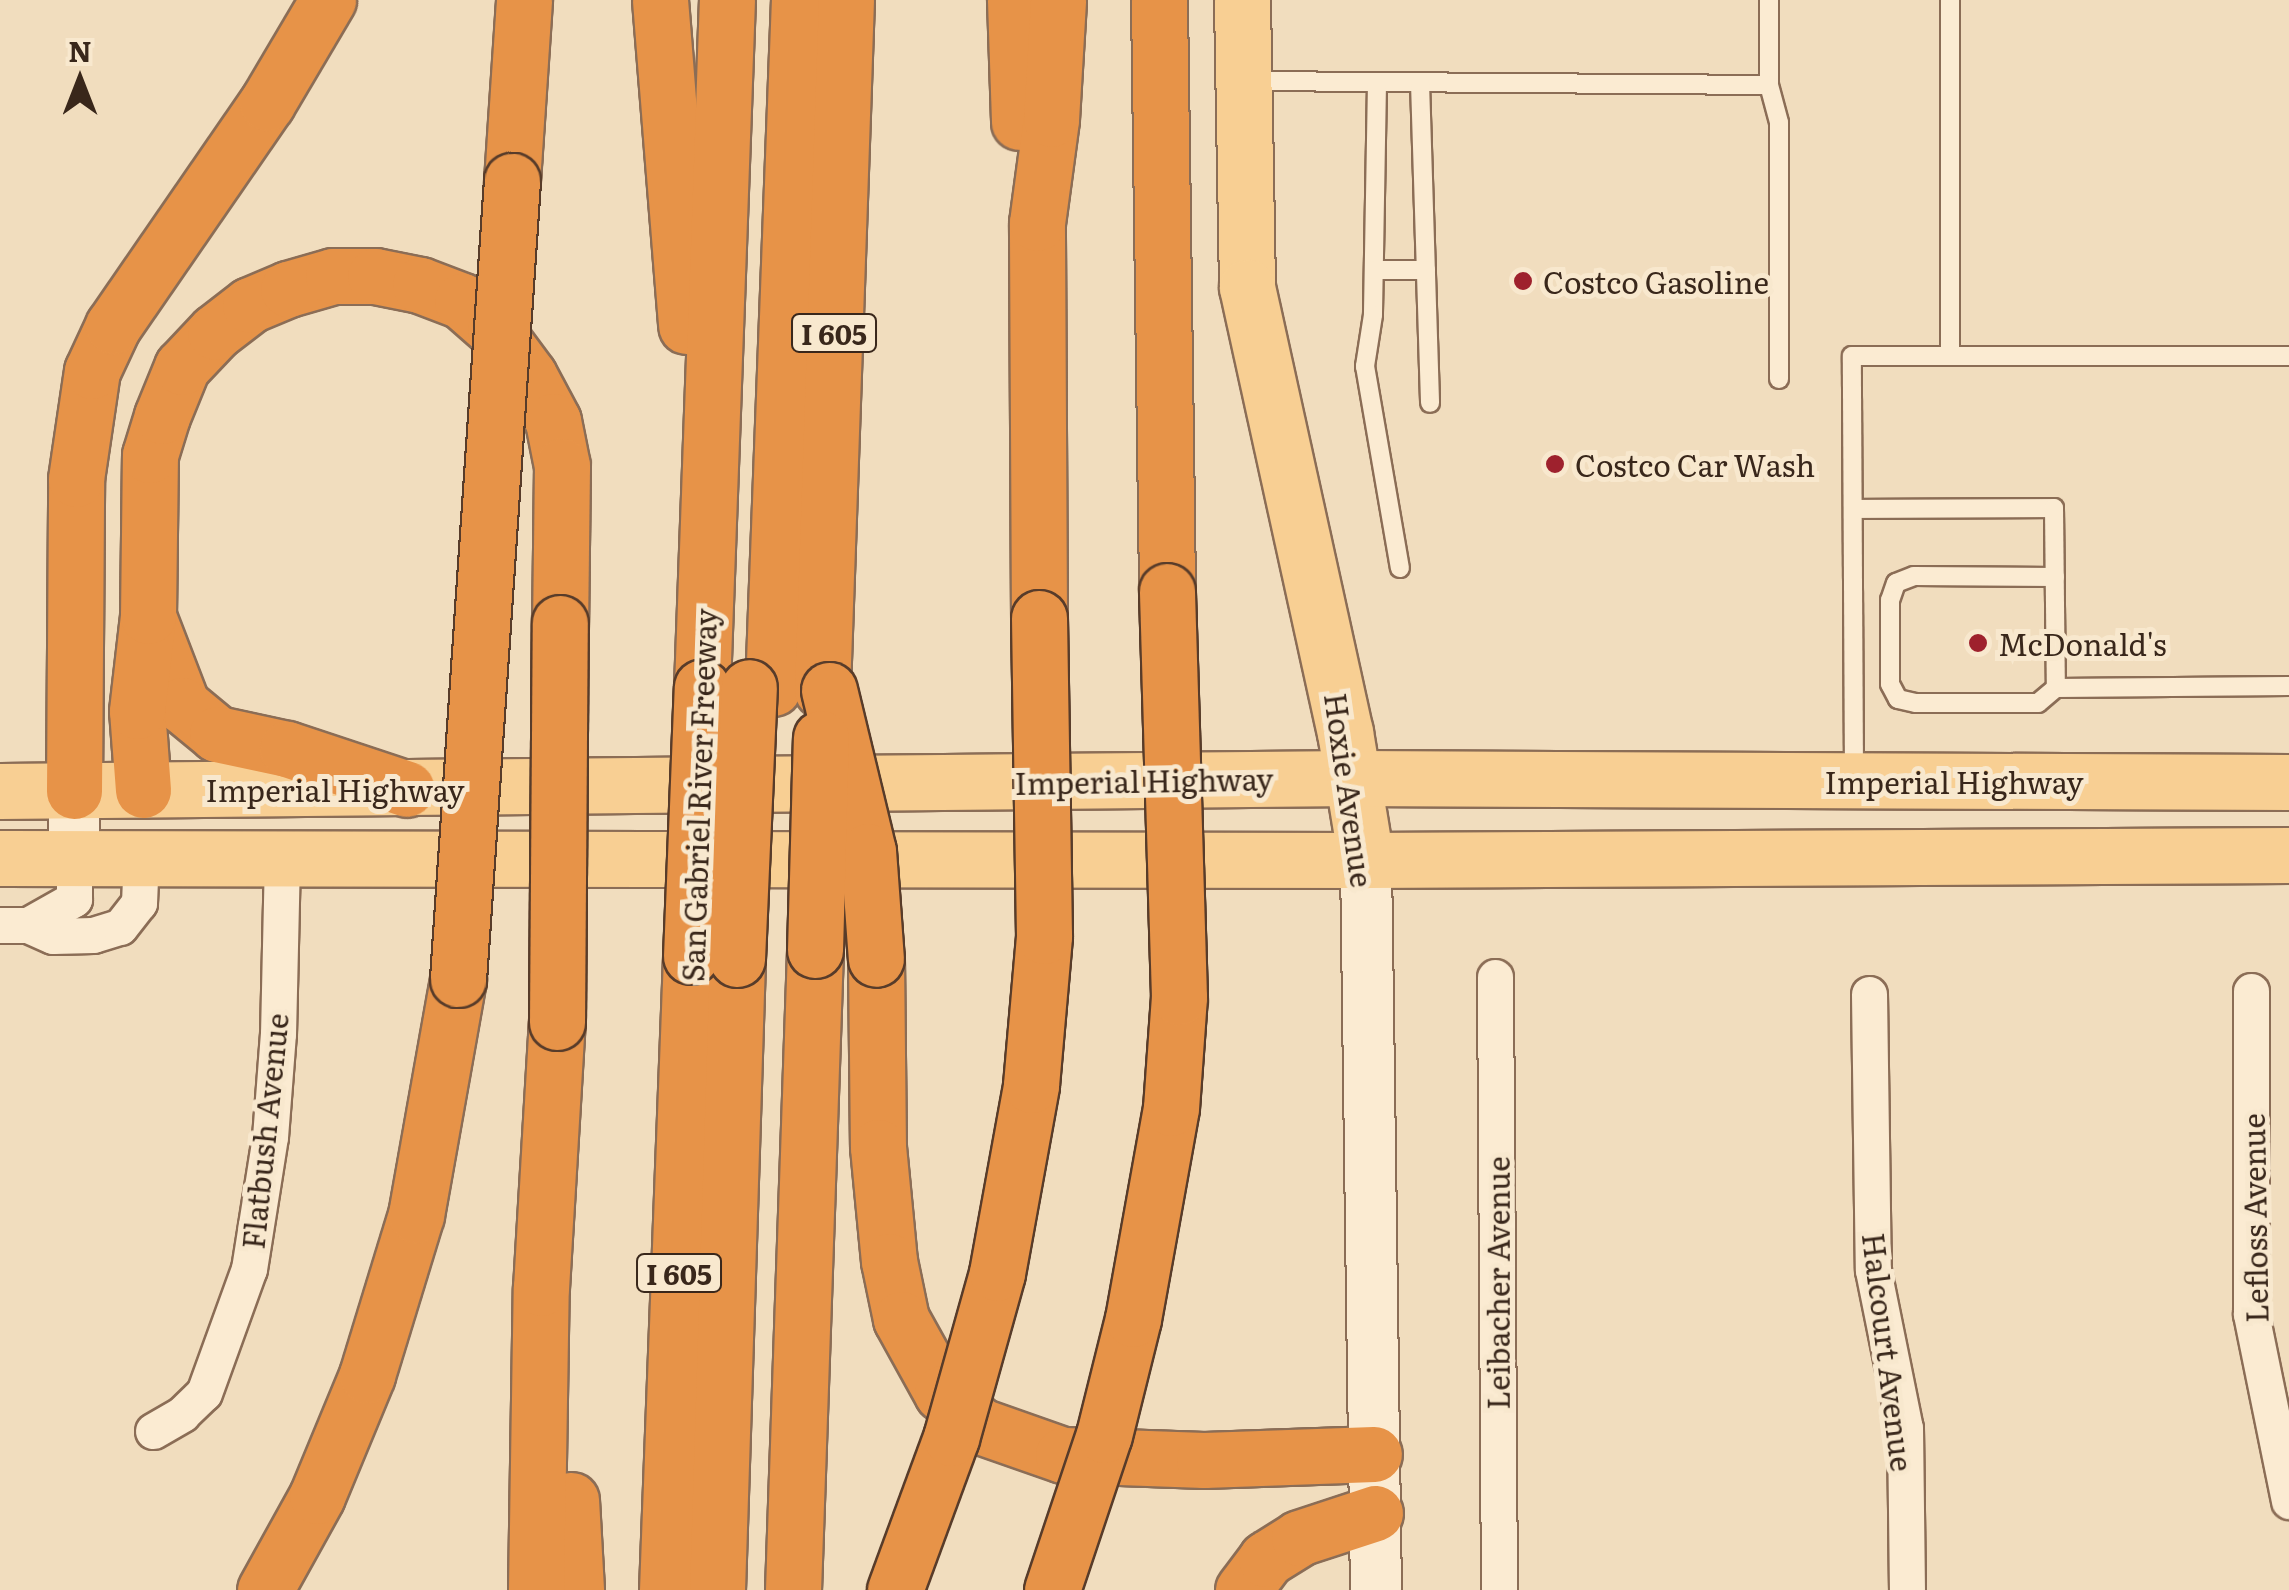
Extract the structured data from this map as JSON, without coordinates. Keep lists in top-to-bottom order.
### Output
{
  "streets": {
    "highway": ["I 605", "San Gabriel River Freeway"],
    "main road": ["Imperial Highway", "Hoxie Avenue"],
    "street": [
      "Flatbush Avenue",
      "Lefloss Avenue",
      "Leibacher Avenue",
      "Halcourt Avenue"
    ]
  },
  "crossings": [
    ["Imperial Highway", "Hoxie Avenue"]
  ],
  "places": ["Costco Gasoline", "Costco Car Wash", "McDonald's"],
  "north": "top"
}
